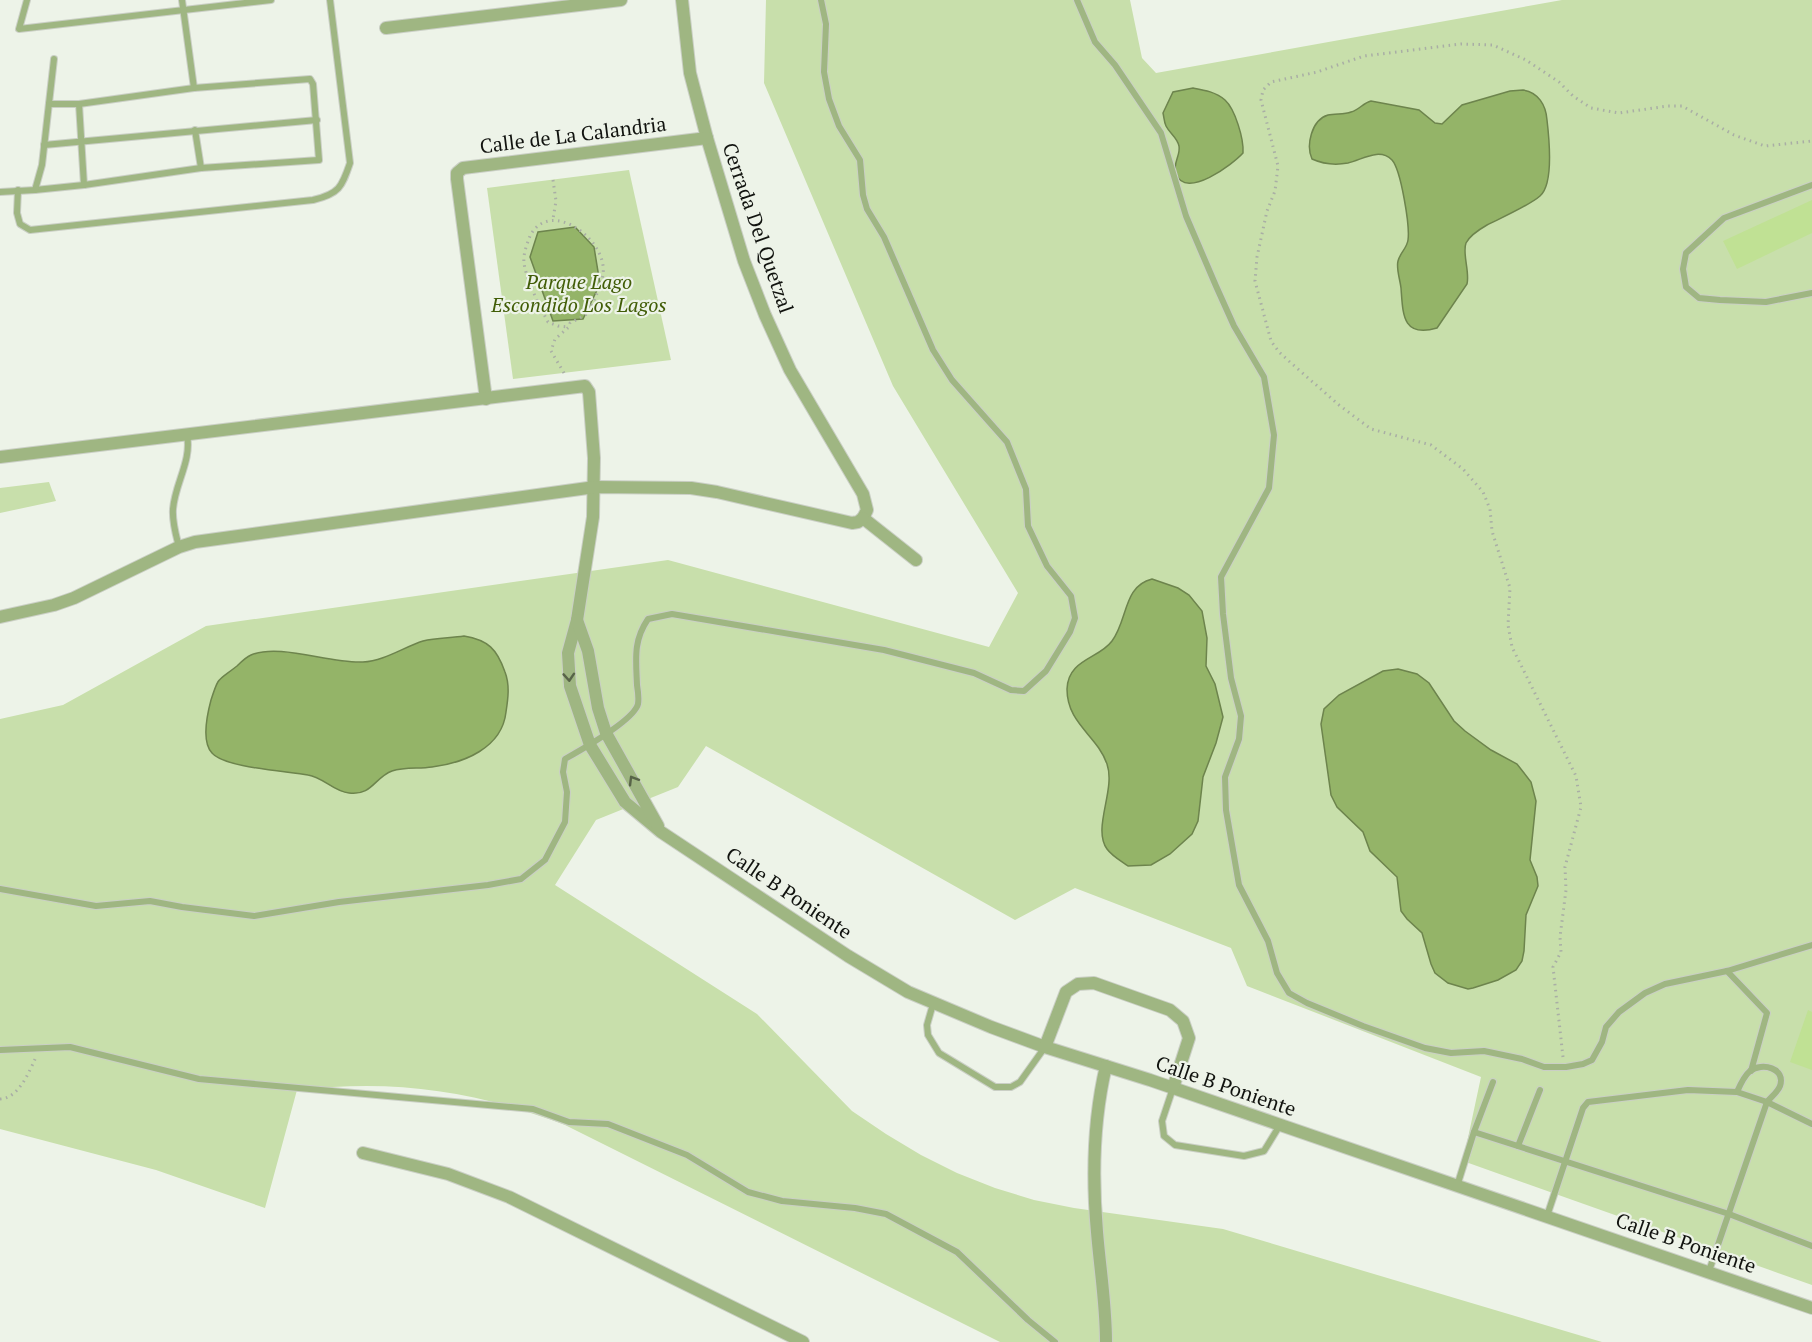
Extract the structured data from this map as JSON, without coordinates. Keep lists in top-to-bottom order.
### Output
{
  "streets": {
    "street": ["Calle de La Calandria", "Cerrada Del Quetzal", "Calle B Poniente"]
  },
  "crossings": [
    ["Calle de La Calandria", "Cerrada Del Quetzal"]
  ],
  "parks": ["Parque Lago Escondido Los Lagos"]
}
